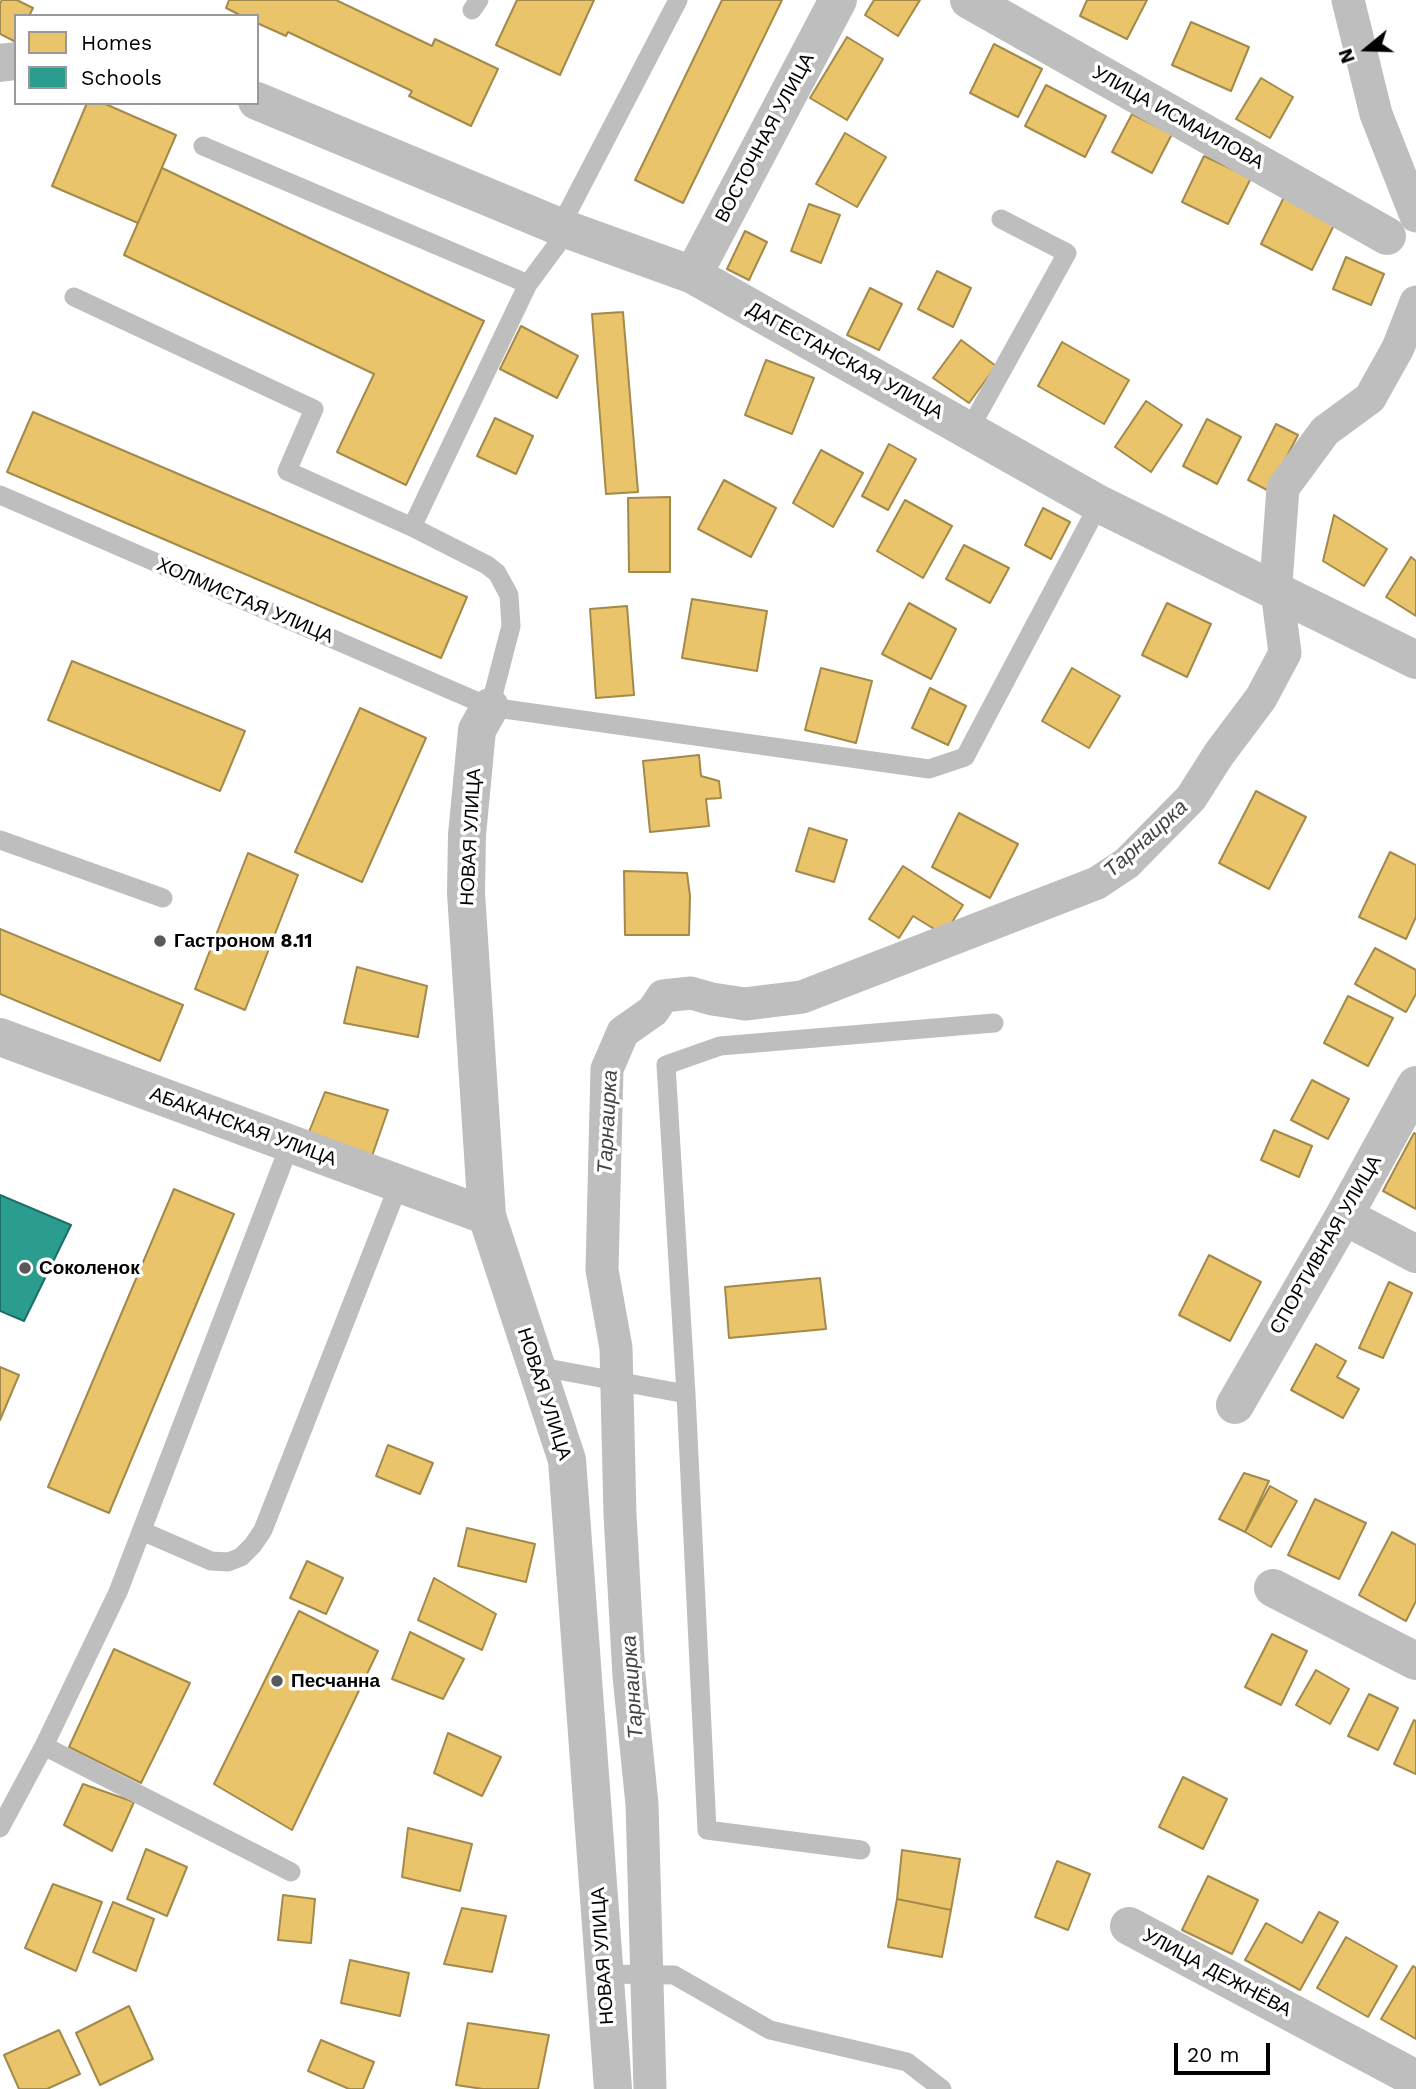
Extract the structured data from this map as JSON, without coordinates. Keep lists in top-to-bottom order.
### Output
{
  "streets": {
    "street": [
      "УЛИЦА ИСМАИЛОВА",
      "ВОСТОЧНАЯ УЛИЦА",
      "ДАГЕСТАНСКАЯ УЛИЦА",
      "НОВАЯ УЛИЦА",
      "АБАКАНСКАЯ УЛИЦА",
      "СПОРТИВНАЯ УЛИЦА",
      "УЛИЦА ДЕЖНЁВА"
    ],
    "lane": ["ХОЛМИСТАЯ УЛИЦА"]
  },
  "crossings": [
    ["ВОСТОЧНАЯ УЛИЦА", "ДАГЕСТАНСКАЯ УЛИЦА"],
    ["ДАГЕСТАНСКАЯ УЛИЦА", "ХОЛМИСТАЯ УЛИЦА"],
    ["ХОЛМИСТАЯ УЛИЦА", "НОВАЯ УЛИЦА"],
    ["НОВАЯ УЛИЦА", "АБАКАНСКАЯ УЛИЦА"]
  ],
  "water": ["Тарнаирка"],
  "places": ["Гастроном 8.11", "Соколенок", "Песчанна"],
  "legend": ["Homes", "Schools"],
  "scale_bar": "20 m",
  "north": "left"
}
